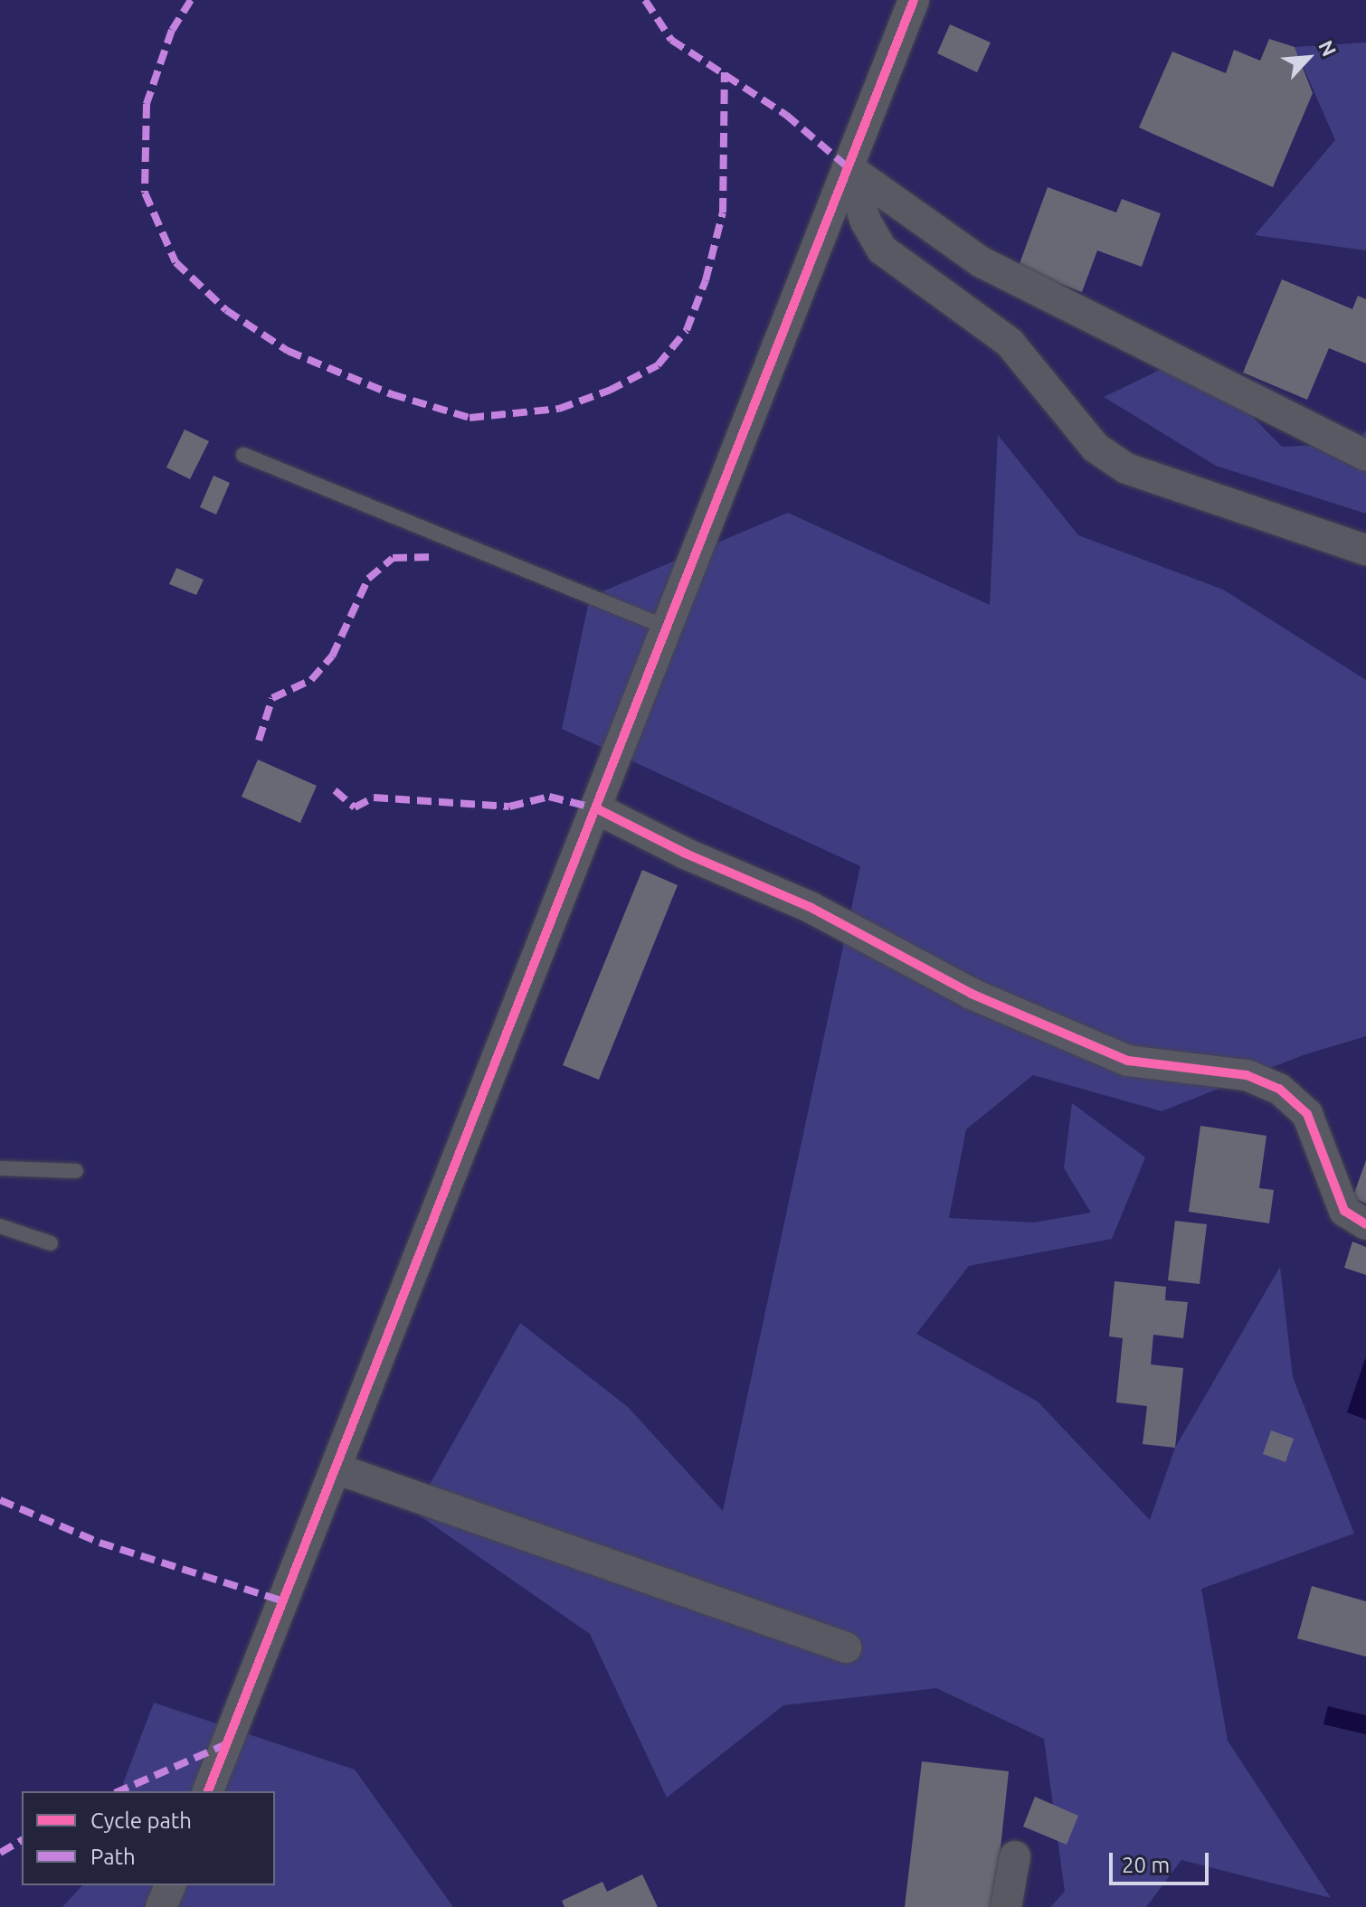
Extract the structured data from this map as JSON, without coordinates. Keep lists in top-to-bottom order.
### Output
{
  "legend": ["Cycle path", "Path"],
  "scale_bar": "20 m",
  "north": "top right"
}
